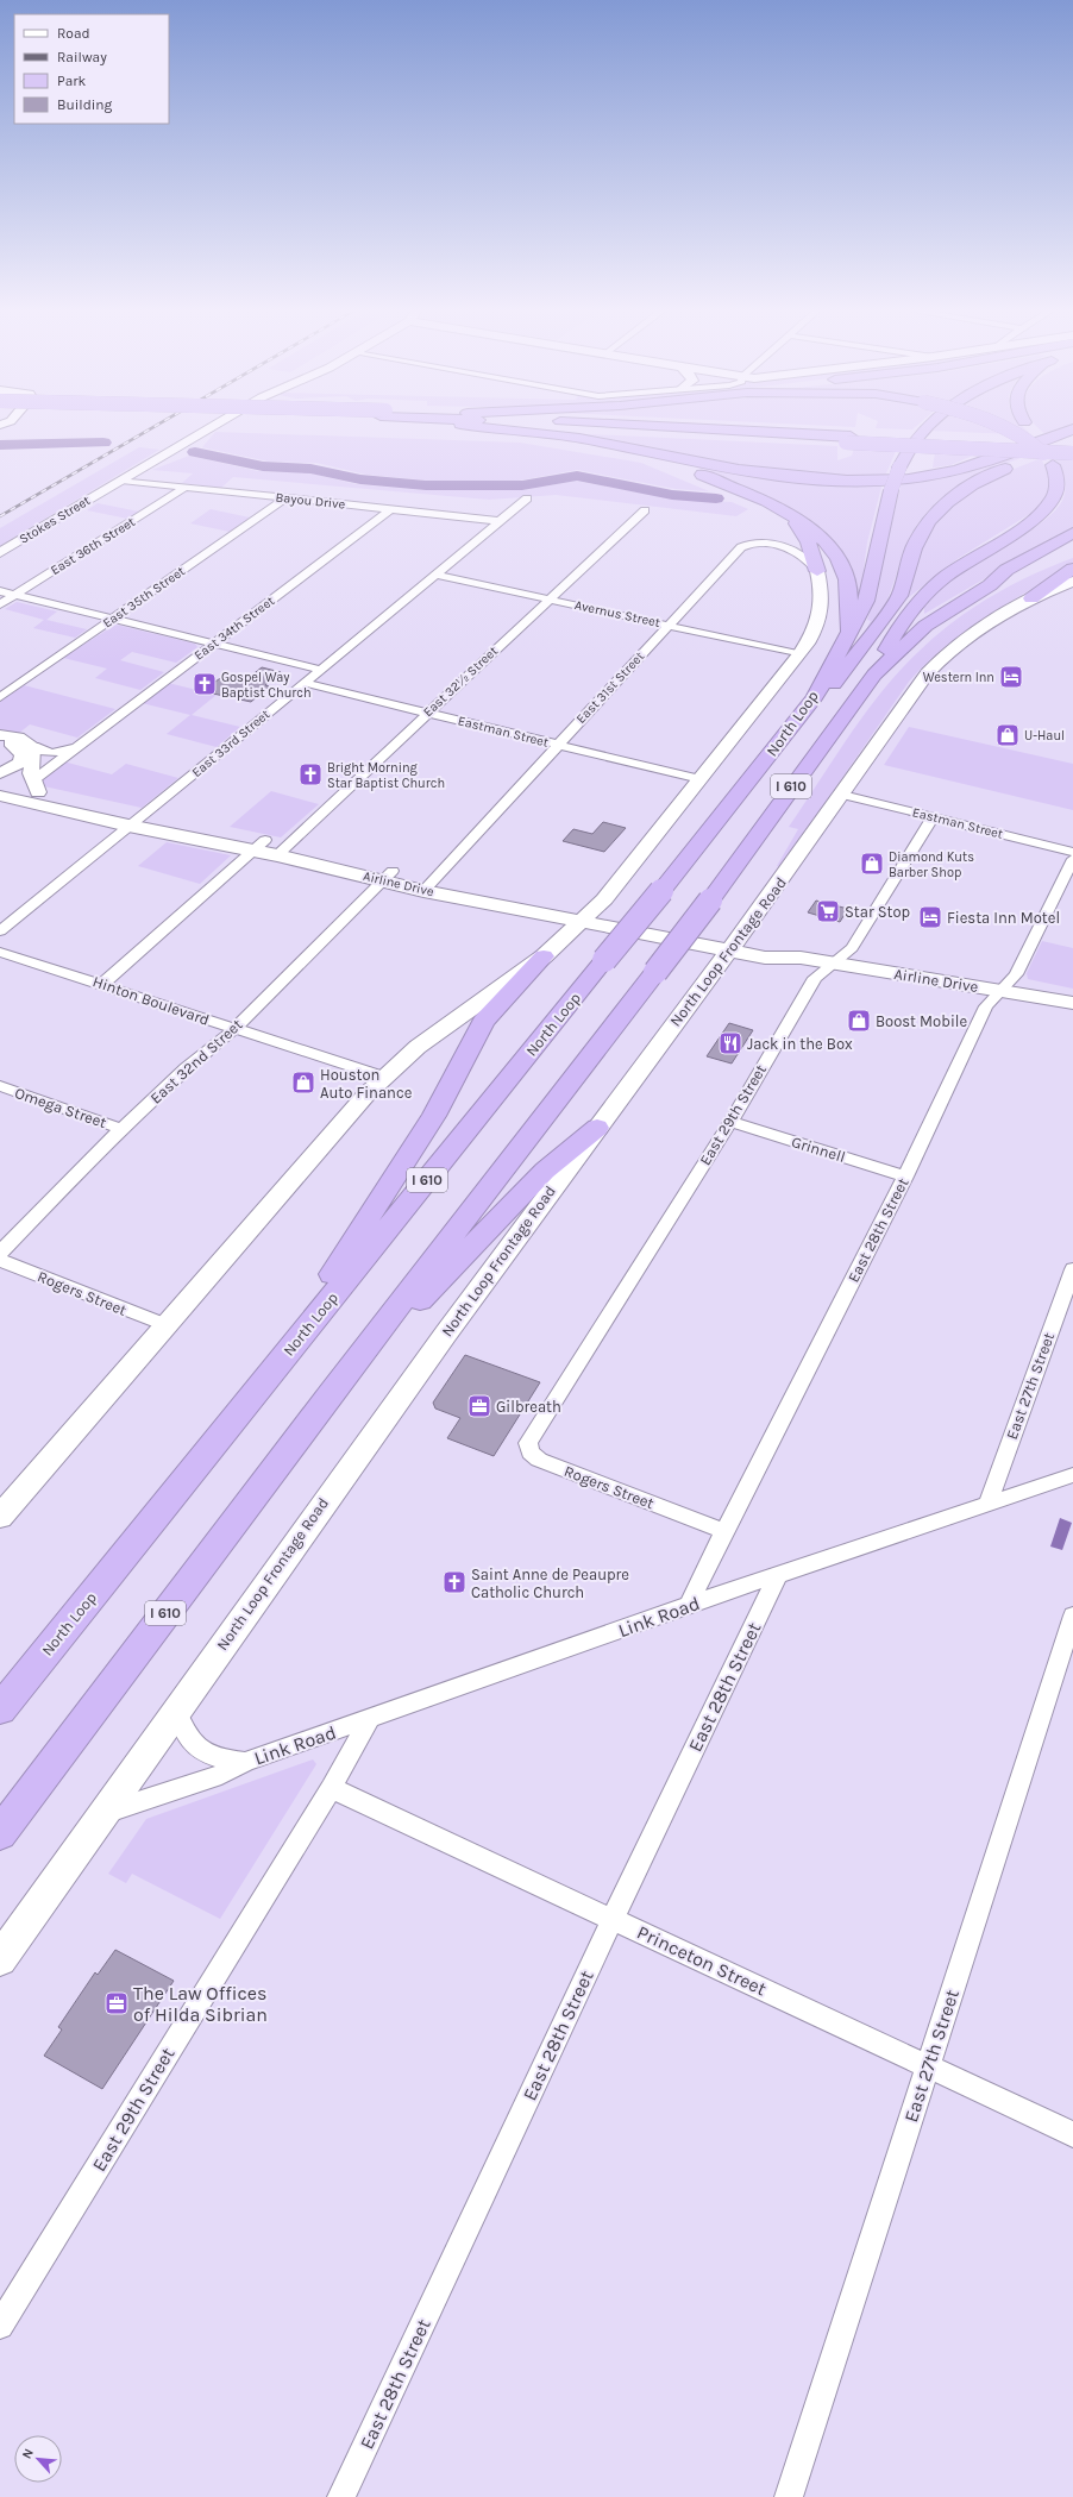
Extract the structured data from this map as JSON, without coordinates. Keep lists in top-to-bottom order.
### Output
{
  "streets": {
    "highway": ["North Loop", "I 610"],
    "main road": ["Airline Drive", "North Loop Frontage Road"],
    "street": [
      "Bayou Drive",
      "Stokes Street",
      "East 36th Street",
      "East 35th Street",
      "Avernus Street",
      "East 34th Street",
      "East 32½ Street",
      "East 31st Street",
      "Eastman Street",
      "East 33rd Street",
      "Hinton Boulevard",
      "East 32nd Street",
      "Omega Street",
      "East 29th Street",
      "Grinnell",
      "East 28th Street",
      "Rogers Street",
      "East 27th Street",
      "Link Road",
      "Princeton Street"
    ]
  },
  "crossings": [
    ["Bayou Drive", "Stokes Street"],
    ["Bayou Drive", "East 36th Street"],
    ["Bayou Drive", "East 35th Street"],
    ["Bayou Drive", "East 34th Street"],
    ["Bayou Drive", "East 33rd Street"],
    ["Avernus Street", "East 32½ Street"],
    ["Avernus Street", "East 31st Street"],
    ["Avernus Street", "East 33rd Street"],
    ["East 34th Street", "Airline Drive"],
    ["East 32½ Street", "Eastman Street"],
    ["East 32½ Street", "Airline Drive"],
    ["East 31st Street", "Eastman Street"],
    ["East 31st Street", "Airline Drive"],
    ["Eastman Street", "East 33rd Street"],
    ["Eastman Street", "North Loop Frontage Road"],
    ["Eastman Street", "East 29th Street"],
    ["East 33rd Street", "Airline Drive"],
    ["Airline Drive", "North Loop Frontage Road"],
    ["Airline Drive", "East 32nd Street"],
    ["Airline Drive", "East 29th Street"],
    ["Airline Drive", "East 28th Street"],
    ["North Loop Frontage Road", "Link Road"],
    ["Hinton Boulevard", "East 32nd Street"],
    ["East 32nd Street", "Omega Street"],
    ["East 29th Street", "Grinnell"],
    ["East 29th Street", "Rogers Street"],
    ["East 29th Street", "Link Road"],
    ["East 29th Street", "Princeton Street"],
    ["Grinnell", "East 28th Street"],
    ["East 28th Street", "Rogers Street"],
    ["East 28th Street", "Link Road"],
    ["East 28th Street", "Princeton Street"],
    ["East 27th Street", "Link Road"],
    ["East 27th Street", "Princeton Street"]
  ],
  "places": {
    "hotel": ["Western Inn", "Fiesta Inn Motel"],
    "church": ["Gospel Way Baptist Church", "Bright Morning Star Baptist Church", "Saint Anne de Peaupre Catholic Church"],
    "shop": [
      "U-Haul",
      "Diamond Kuts Barber Shop",
      "Boost Mobile",
      "Houston Auto Finance"
    ],
    "supermarket": ["Star Stop"],
    "restaurant": ["Jack in the Box"],
    "office": ["Gilbreath", "The Law Offices of Hilda Sibrian"]
  },
  "legend": [
    "Road",
    "Railway",
    "Park",
    "Building"
  ],
  "north": "top left"
}
